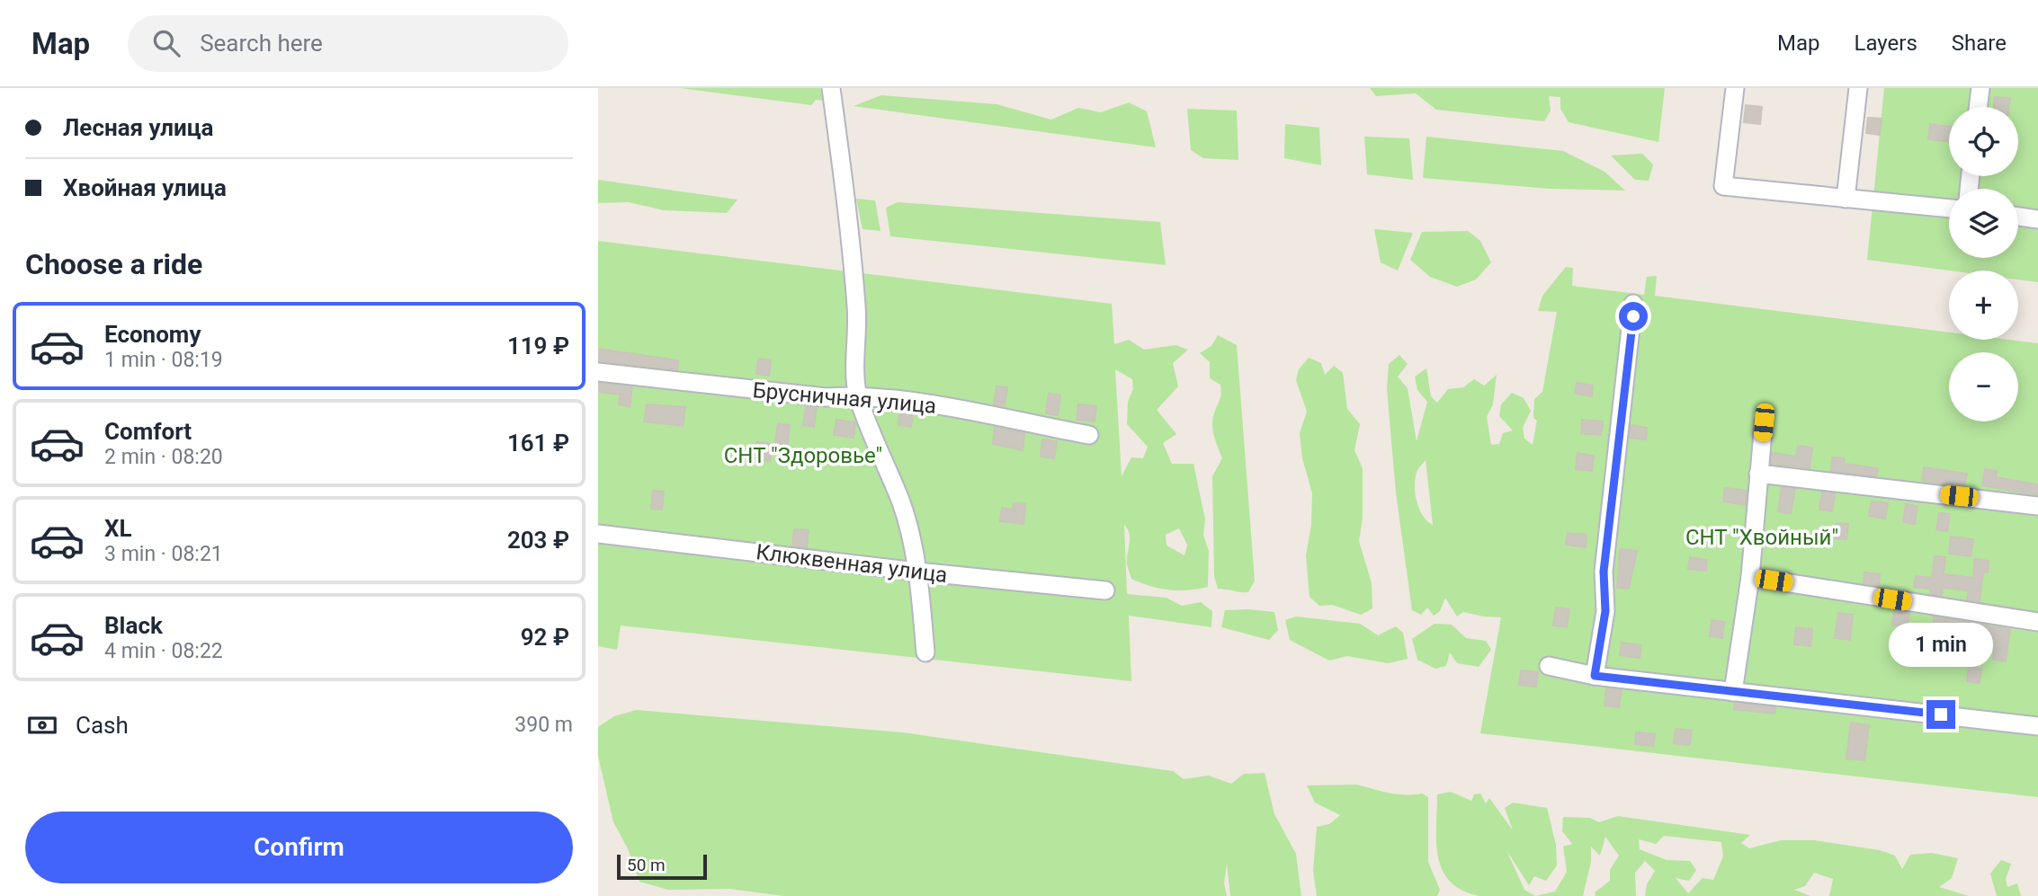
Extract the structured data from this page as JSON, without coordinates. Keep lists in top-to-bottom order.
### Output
{
  "streets": {
    "street": ["Брусничная улица", "Клюквенная улица"]
  },
  "parks": ["СНТ \"Здоровье\"", "СНТ \"Хвойный\""],
  "scale_bar": "50 m",
  "page": {
    "header": "Map",
    "search": "Search here",
    "nav": ["Map", "Layers", "Share"],
    "banner": ["Лесная улица", "Хвойная улица"],
    "map_buttons": ["+", "−"],
    "heading": "Choose a ride",
    "list": [
      {
        "name": "Economy",
        "note": "1 min · 08:19",
        "value": "119 ₽"
      },
      {
        "name": "Comfort",
        "note": "2 min · 08:20",
        "value": "161 ₽"
      },
      {
        "name": "XL",
        "note": "3 min · 08:21",
        "value": "203 ₽"
      },
      {
        "name": "Black",
        "note": "4 min · 08:22",
        "value": "92 ₽"
      }
    ],
    "bubble": "1 min",
    "pay": ["Cash", "390 m"],
    "buttons": "Confirm",
    "scale": "50 m"
  }
}
